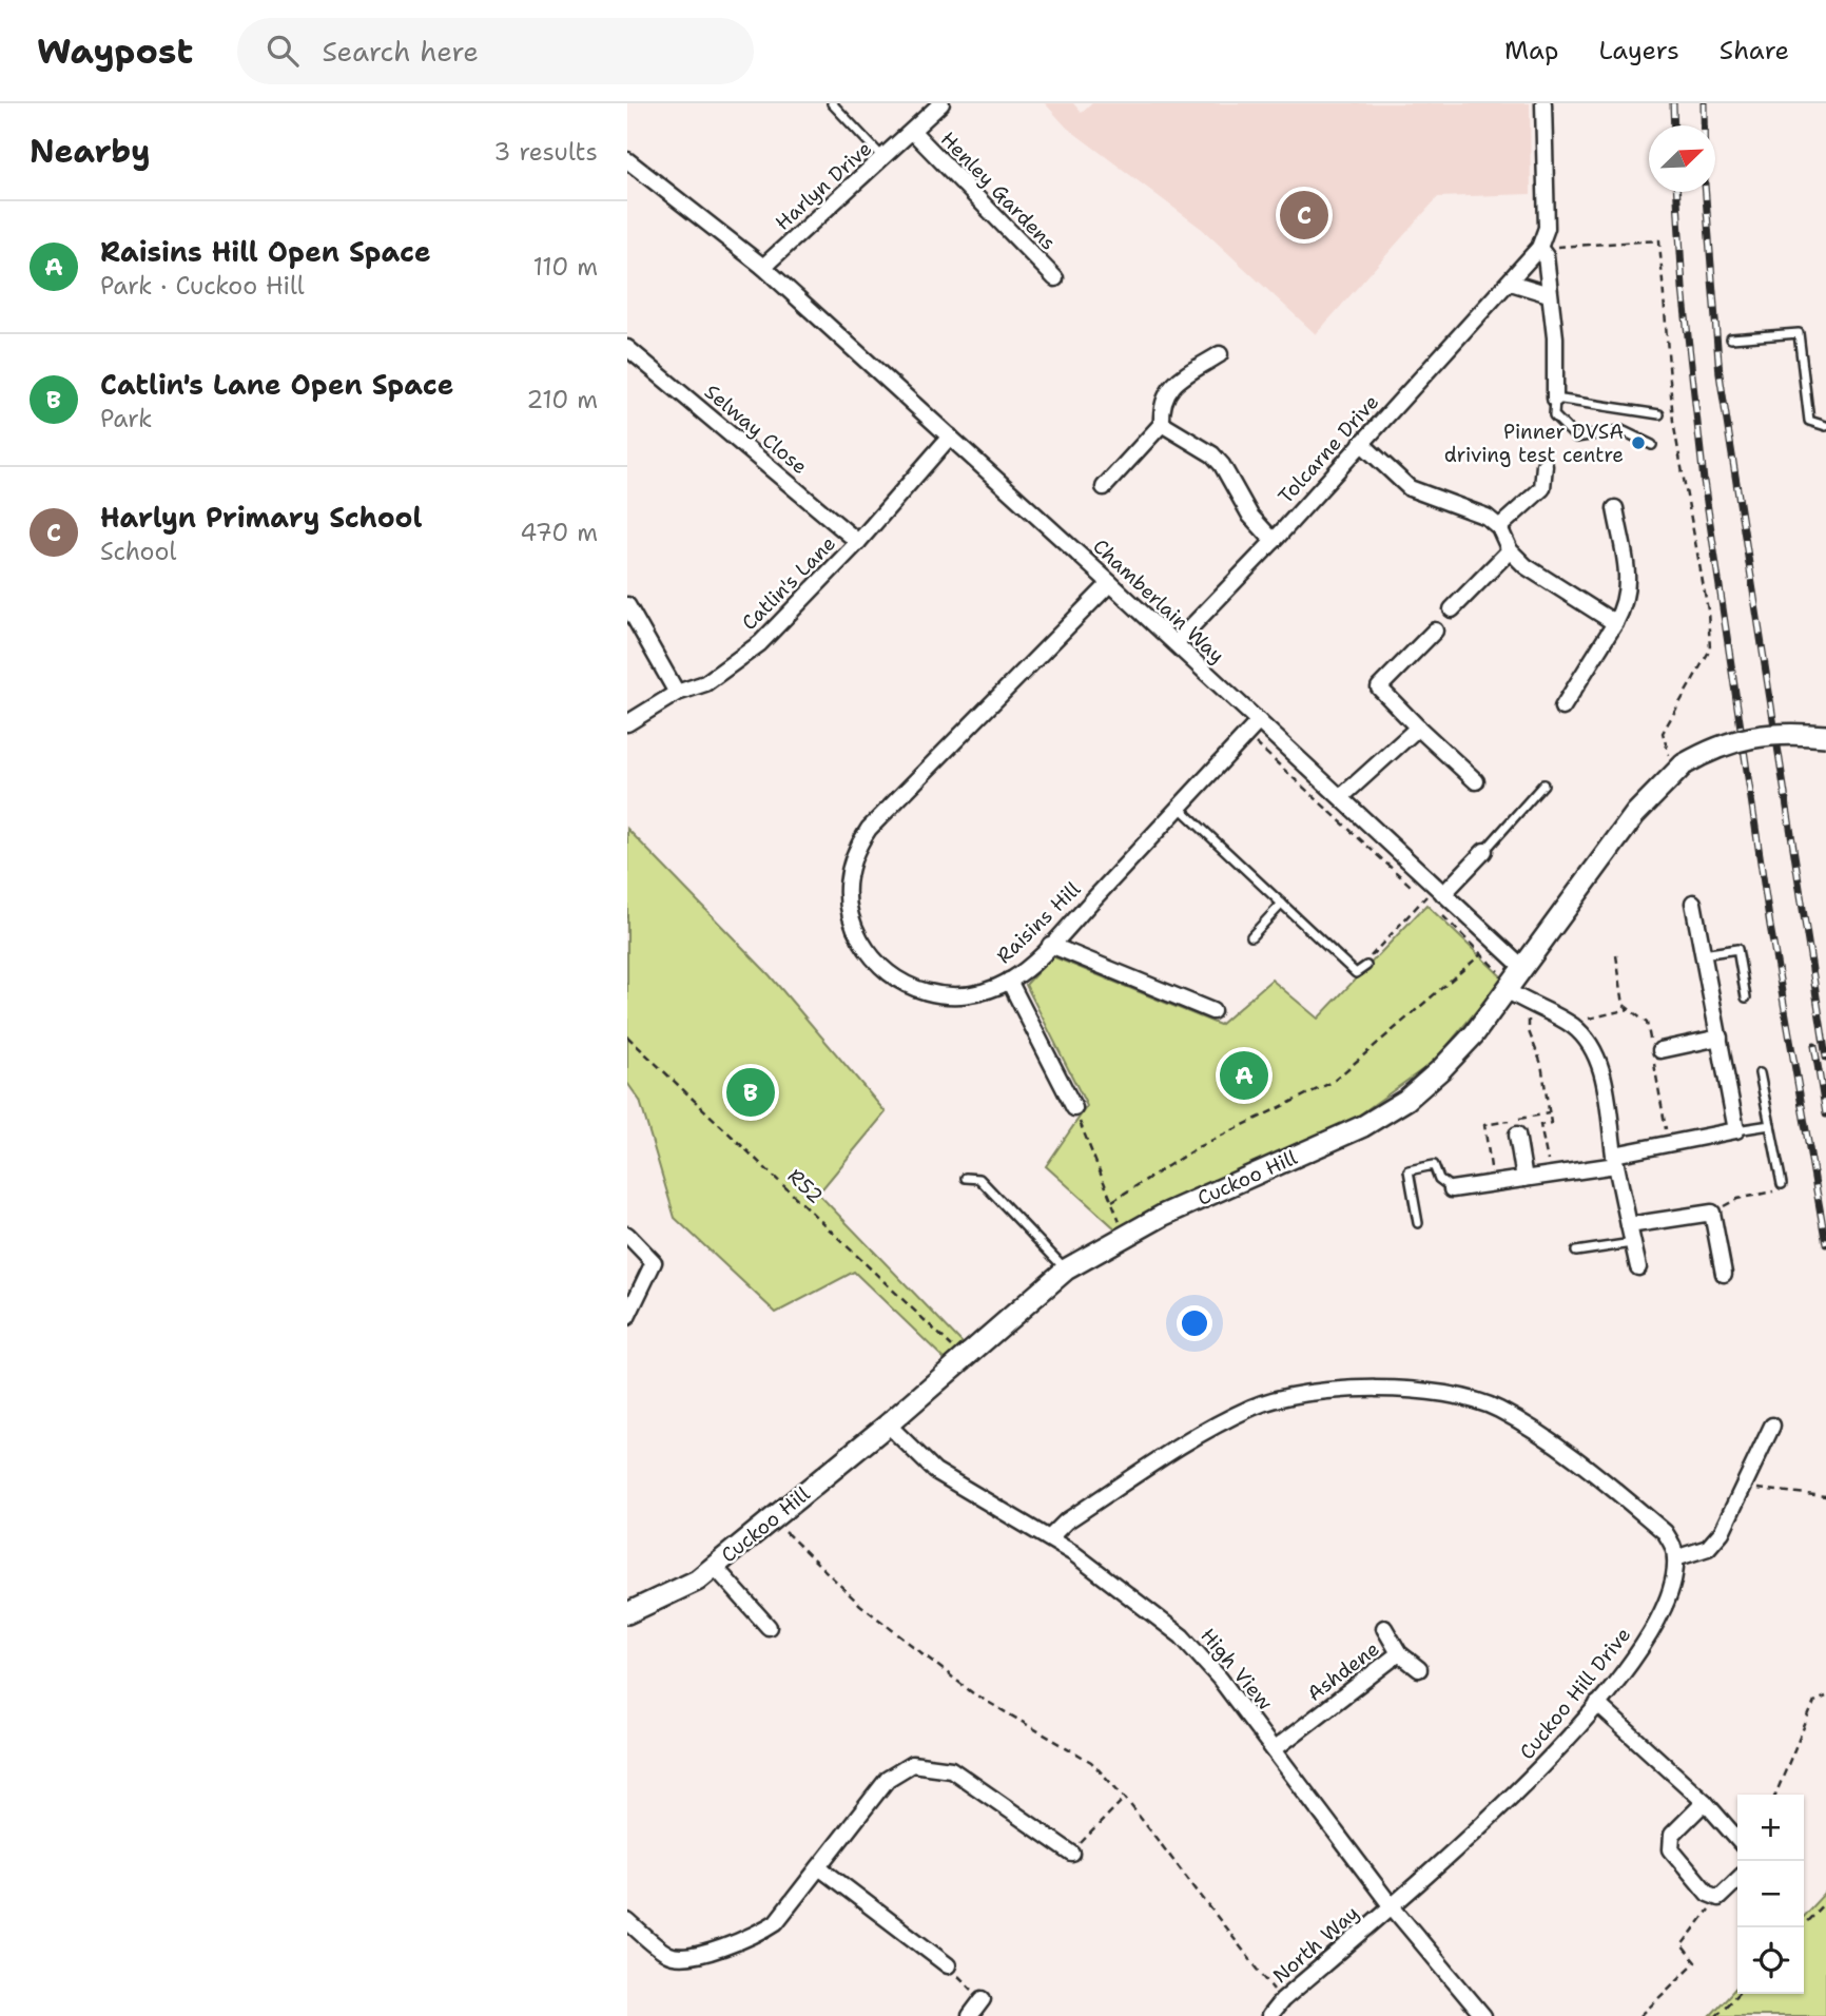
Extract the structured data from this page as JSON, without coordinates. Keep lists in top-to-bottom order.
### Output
{
  "streets": {
    "main road": ["Cuckoo Hill"],
    "street": [
      "Harlyn Drive",
      "Henley Gardens",
      "Selway Close",
      "Tolcarne Drive",
      "Catlin's Lane",
      "Chamberlain Way",
      "Raisins Hill",
      "High View",
      "Ashdene",
      "Cuckoo Hill Drive",
      "North Way"
    ],
    "path": ["R52"]
  },
  "crossings": [
    ["Harlyn Drive", "Henley Gardens"],
    ["Harlyn Drive", "Chamberlain Way"],
    ["Selway Close", "Catlin's Lane"],
    ["Tolcarne Drive", "Chamberlain Way"],
    ["Catlin's Lane", "Chamberlain Way"],
    ["Chamberlain Way", "Raisins Hill"],
    ["Chamberlain Way", "Cuckoo Hill"],
    ["Cuckoo Hill", "R52"],
    ["Cuckoo Hill", "High View"],
    ["High View", "Ashdene"],
    ["High View", "Cuckoo Hill Drive"],
    ["High View", "North Way"],
    ["Cuckoo Hill Drive", "North Way"]
  ],
  "places": ["Pinner DVSA driving test centre"],
  "north": "top right",
  "page": {
    "header": "Waypost",
    "search": "Search here",
    "nav": ["Map", "Layers", "Share"],
    "heading": ["Nearby", "3 results"],
    "pins": ["C", "A", "B"],
    "list": [
      {
        "mark": "A",
        "name": "Raisins Hill Open Space",
        "note": "Park · Cuckoo Hill",
        "value": "110 m"
      },
      {
        "mark": "B",
        "name": "Catlin's Lane Open Space",
        "note": "Park",
        "value": "210 m"
      },
      {
        "mark": "C",
        "name": "Harlyn Primary School",
        "note": "School",
        "value": "470 m"
      }
    ],
    "map_buttons": ["+", "−"]
  }
}
